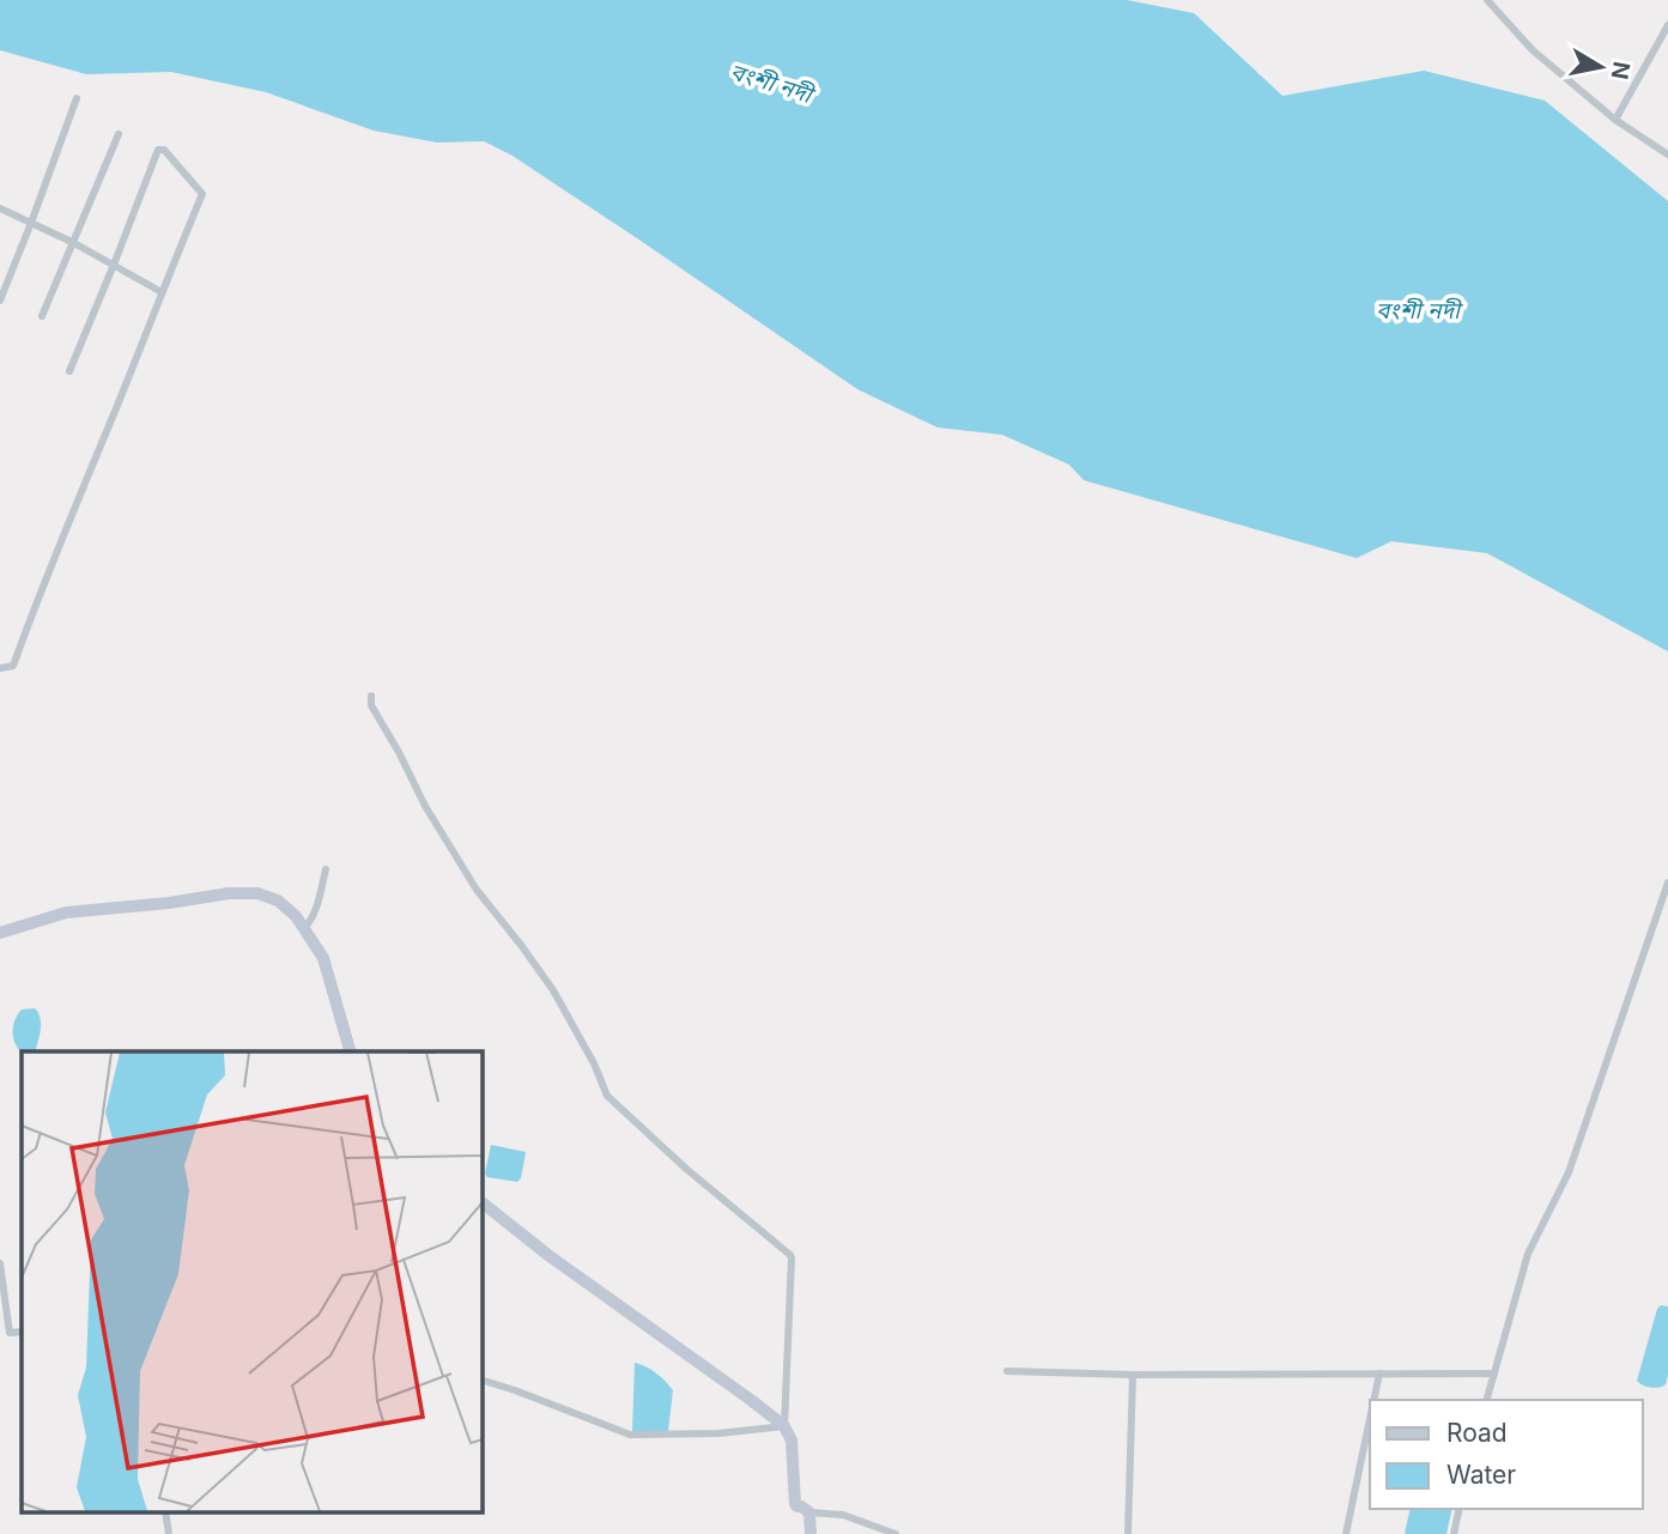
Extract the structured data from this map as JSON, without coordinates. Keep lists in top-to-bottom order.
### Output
{
  "water": ["বংশী নদী"],
  "legend": ["Road", "Water"],
  "north": "right"
}
